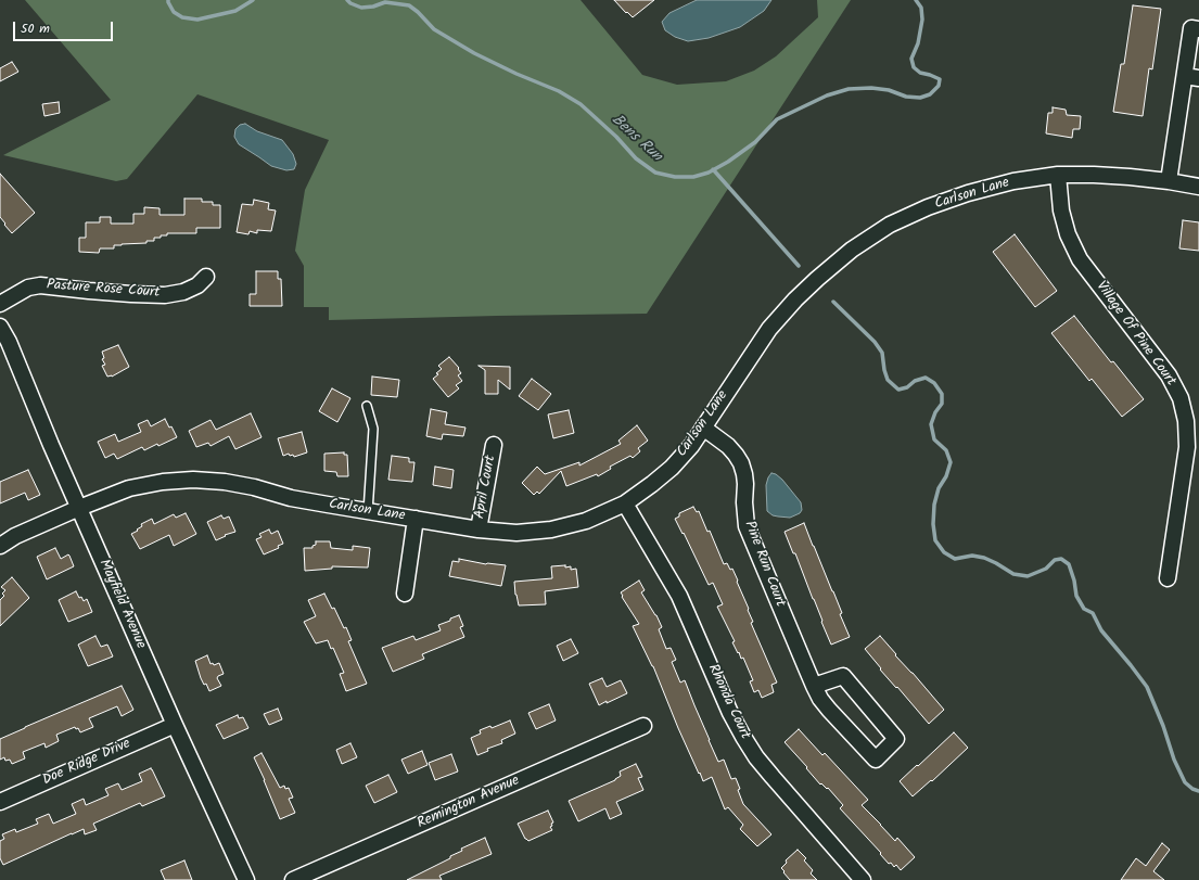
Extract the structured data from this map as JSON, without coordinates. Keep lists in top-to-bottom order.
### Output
{
  "streets": {
    "street": [
      "Carlson Lane",
      "Pasture Rose Court",
      "Village Of Pine Court",
      "April Court",
      "Pine Run Court",
      "Mayfield Avenue",
      "Rhonda Court",
      "Doe Ridge Drive",
      "Remington Avenue"
    ]
  },
  "crossings": [
    ["Carlson Lane", "Village Of Pine Court"],
    ["Carlson Lane", "April Court"],
    ["Carlson Lane", "Pine Run Court"],
    ["Carlson Lane", "Mayfield Avenue"],
    ["Carlson Lane", "Rhonda Court"],
    ["Mayfield Avenue", "Doe Ridge Drive"]
  ],
  "water": ["Bens Run"],
  "scale_bar": "50 m"
}
